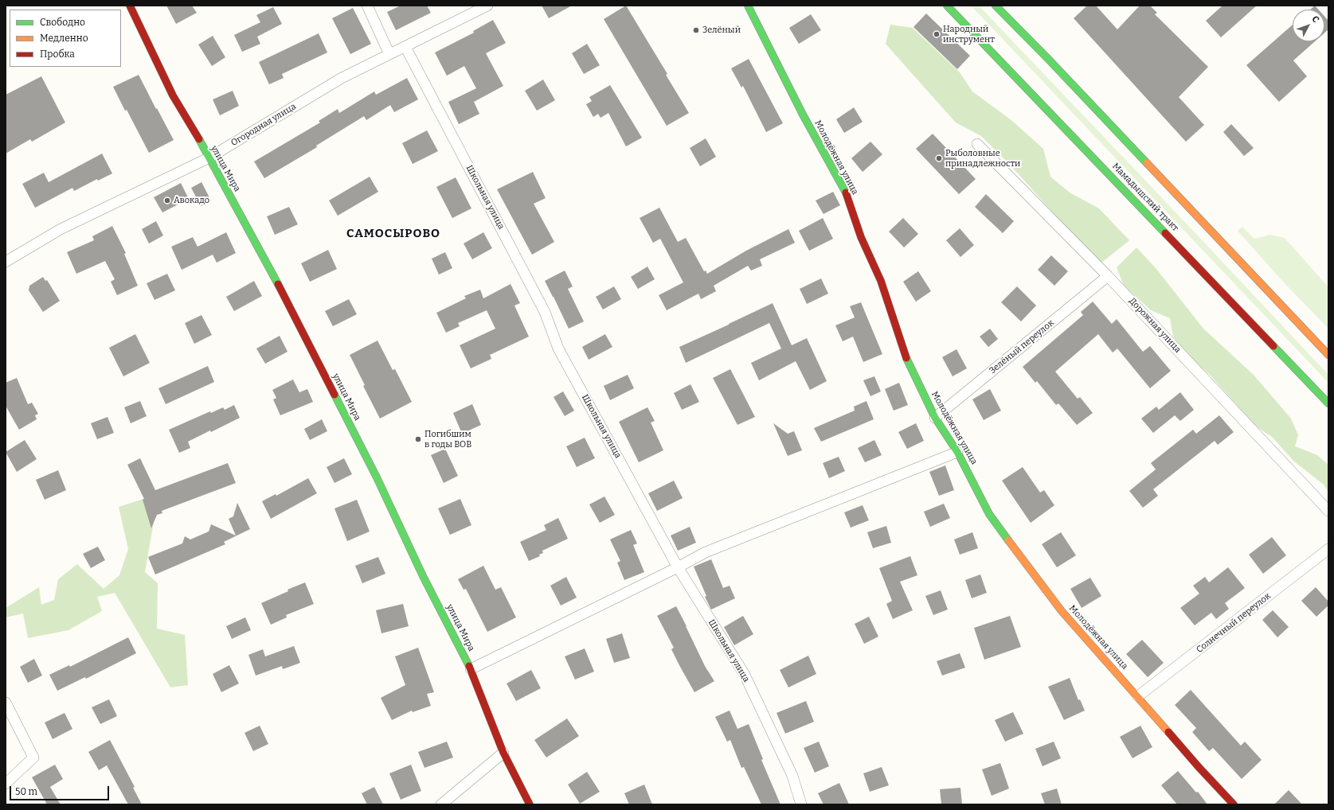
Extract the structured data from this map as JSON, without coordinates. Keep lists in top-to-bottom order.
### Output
{
  "streets": {
    "street": [
      "Огородная улица",
      "Молодёжная улица",
      "улица Мира",
      "Школьная улица",
      "Мамадышский тракт",
      "Дорожная улица",
      "Зелёный переулок",
      "Солнечный переулок"
    ]
  },
  "crossings": [
    ["Огородная улица", "улица Мира"],
    ["Огородная улица", "Школьная улица"],
    ["Молодёжная улица", "Зелёный переулок"],
    ["Молодёжная улица", "Солнечный переулок"],
    ["Дорожная улица", "Зелёный переулок"]
  ],
  "districts": ["САМОСЫРОВО"],
  "places": [
    "Зелёный",
    "Народный инструмент",
    "Рыболовные принадлежности",
    "Авокадо",
    "Погибшим в годы ВОВ"
  ],
  "legend": ["Свободно", "Медленно", "Пробка"],
  "scale_bar": "50 m",
  "north": "top right"
}
